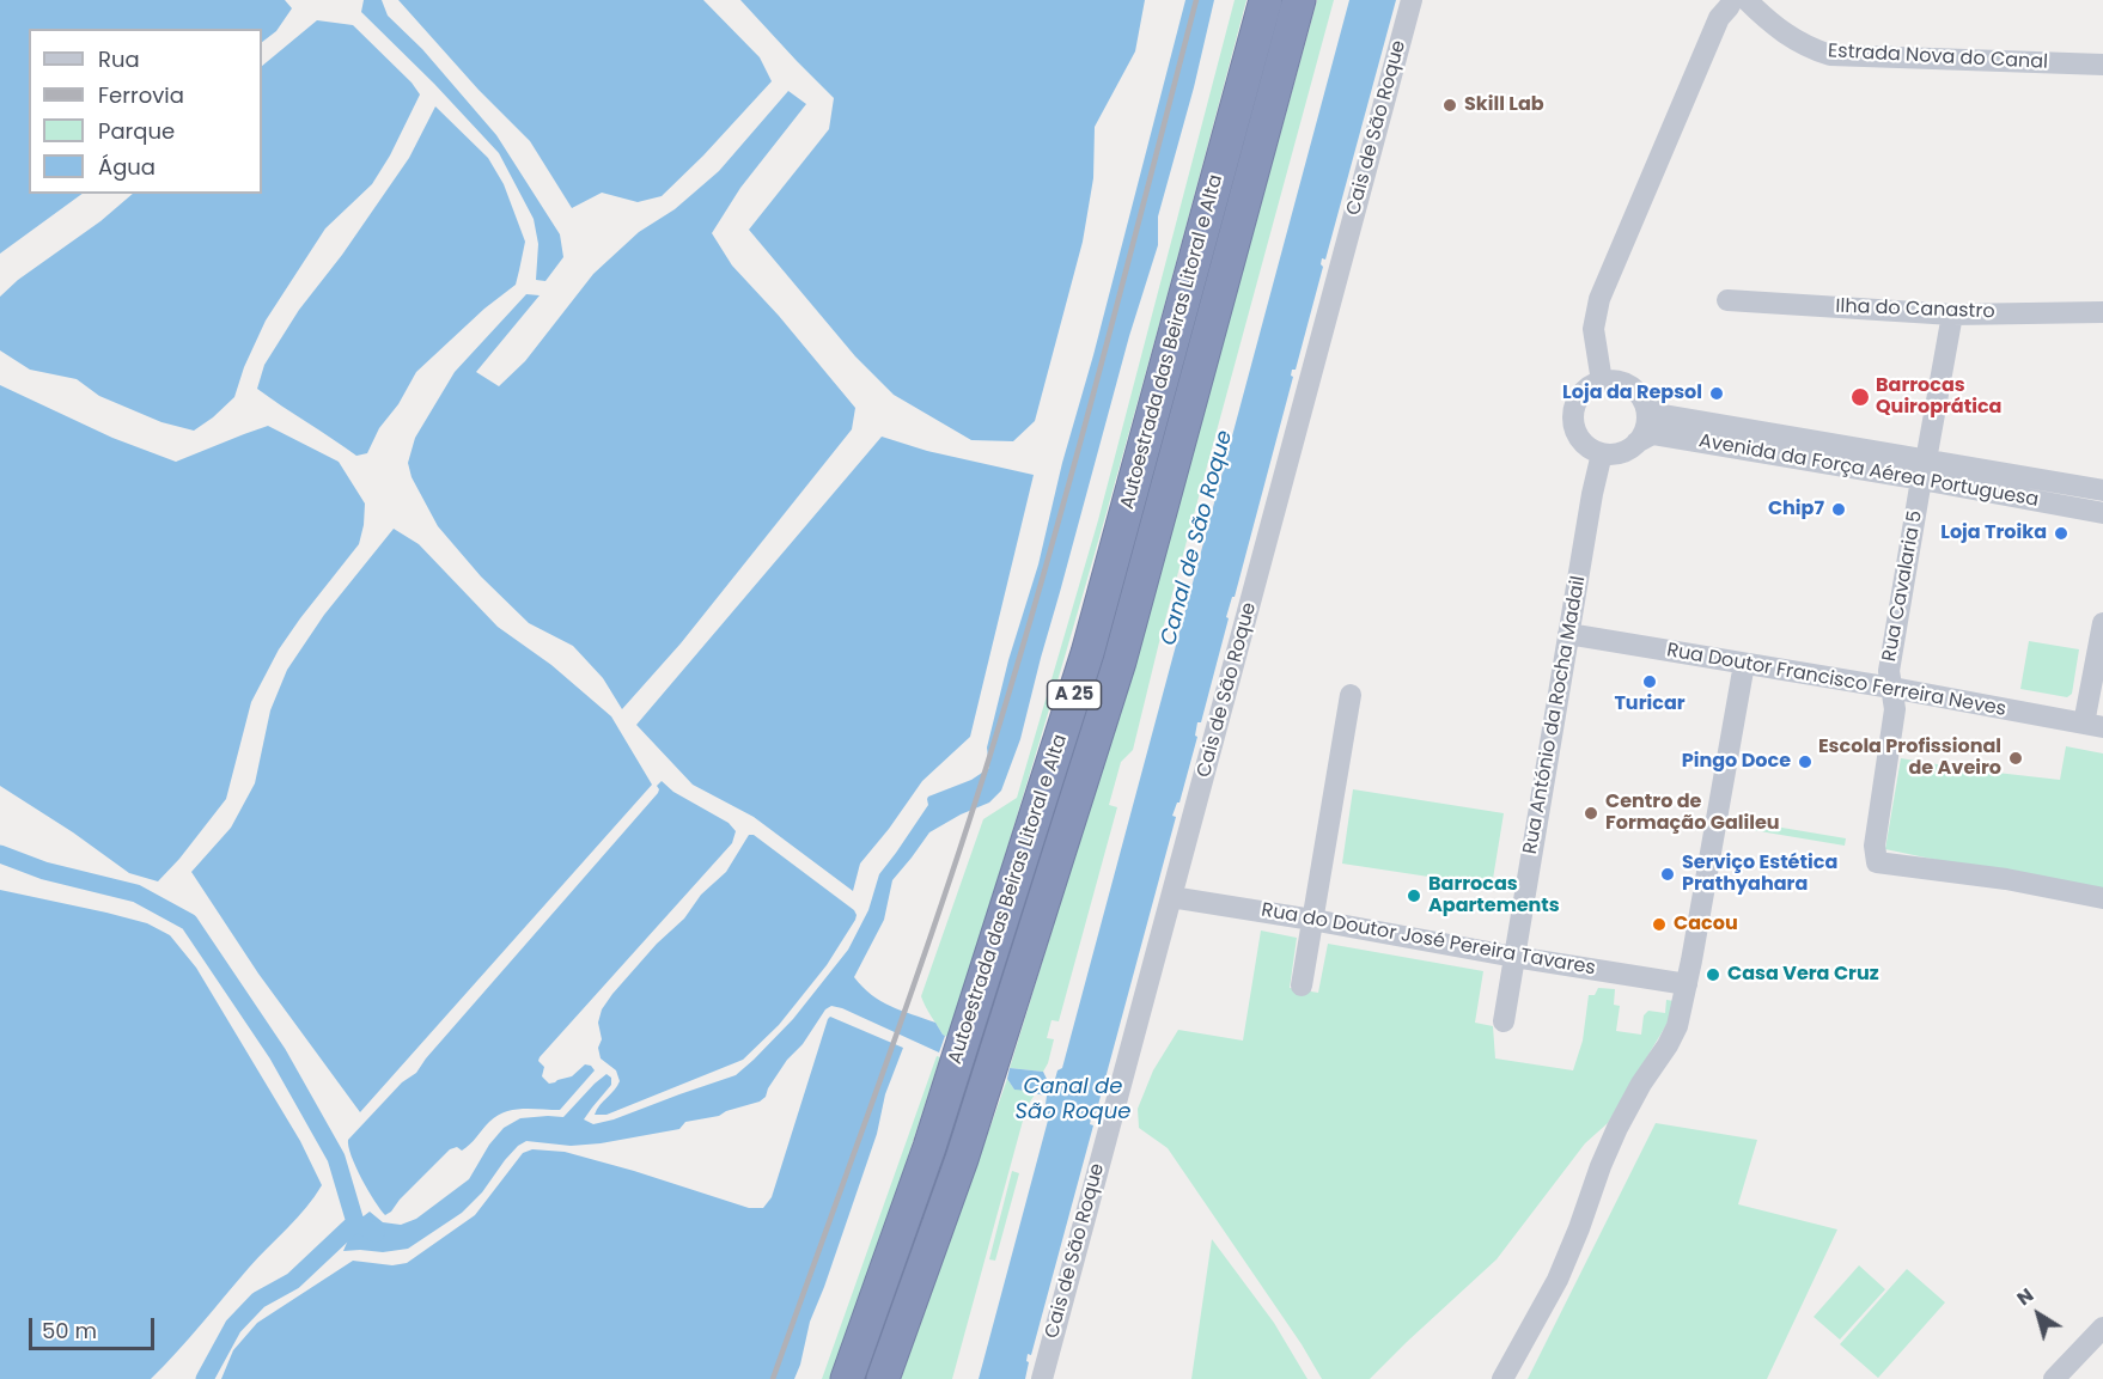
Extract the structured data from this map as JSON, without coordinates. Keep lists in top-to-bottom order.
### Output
{
  "streets": {
    "highway": ["Autoestrada das Beiras Litoral e Alta", "A 25"],
    "street": [
      "Estrada Nova do Canal",
      "Cais de São Roque",
      "Ilha do Canastro",
      "Avenida da Força Aérea Portuguesa",
      "Rua Cavalaria 5",
      "Rua Doutor Francisco Ferreira Neves",
      "Rua António da Rocha Madail",
      "Rua do Doutor José Pereira Tavares"
    ]
  },
  "crossings": [
    ["Cais de São Roque", "Rua do Doutor José Pereira Tavares"],
    ["Ilha do Canastro", "Rua Cavalaria 5"],
    ["Avenida da Força Aérea Portuguesa", "Rua Cavalaria 5"],
    ["Avenida da Força Aérea Portuguesa", "Rua António da Rocha Madail"],
    ["Rua Cavalaria 5", "Rua Doutor Francisco Ferreira Neves"],
    ["Rua Doutor Francisco Ferreira Neves", "Rua António da Rocha Madail"],
    ["Rua António da Rocha Madail", "Rua do Doutor José Pereira Tavares"]
  ],
  "water": ["Canal de São Roque"],
  "places": [
    "Skill Lab",
    "Loja da Repsol",
    "Barrocas Quiroprática",
    "Chip7",
    "Loja Troika",
    "Turicar",
    "Escola Profissional de Aveiro",
    "Pingo Doce",
    "Centro de Formação Galileu",
    "Serviço Estética Prathyahara",
    "Barrocas Apartements",
    "Cacou",
    "Casa Vera Cruz"
  ],
  "legend": [
    "Rua",
    "Ferrovia",
    "Parque",
    "Água"
  ],
  "scale_bar": "50 m",
  "north": "top left"
}
